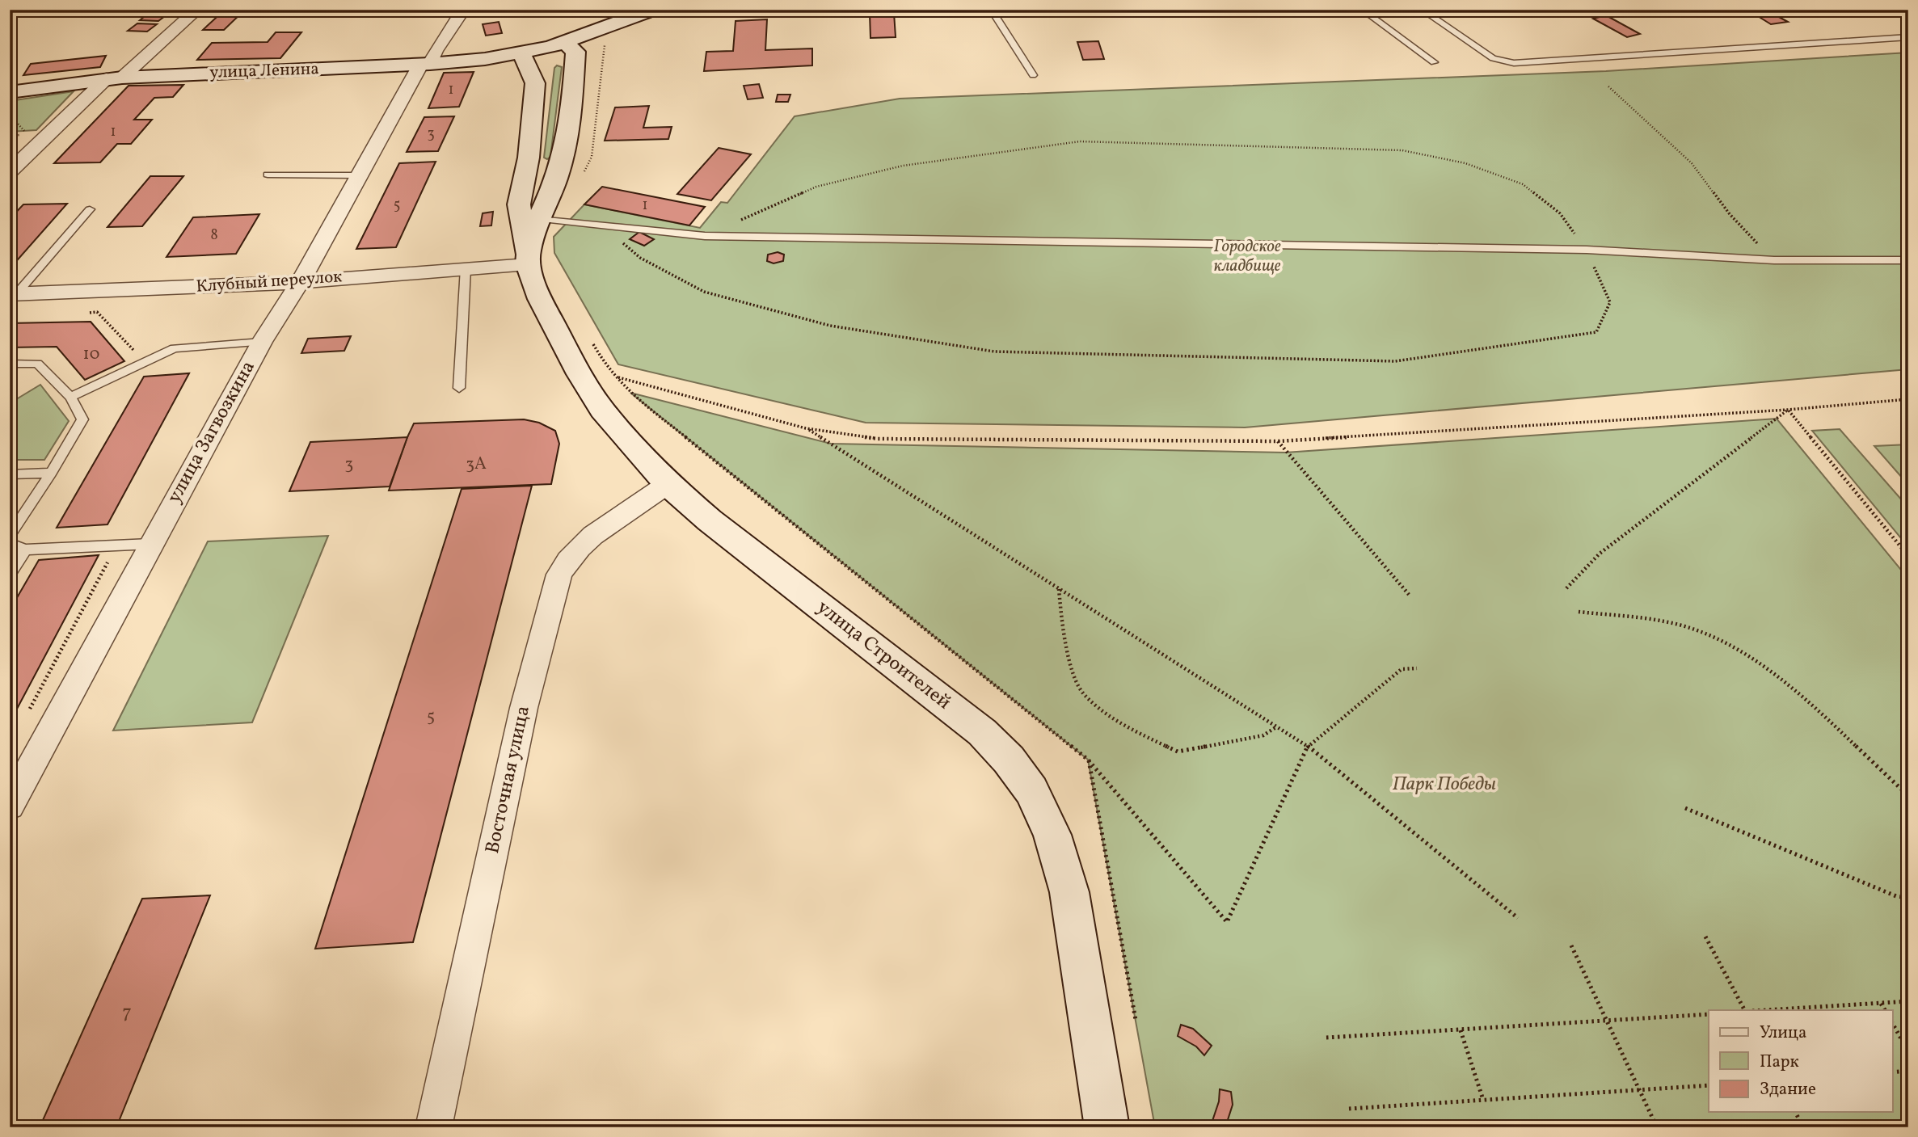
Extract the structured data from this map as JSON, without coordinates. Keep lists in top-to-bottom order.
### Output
{
  "streets": {
    "main road": ["улица Ленина", "улица Строителей"],
    "street": ["Клубный переулок", "улица Загвозкина", "Восточная улица"]
  },
  "crossings": [
    ["улица Ленина", "улица Загвозкина"],
    ["улица Ленина", "улица Строителей"],
    ["Клубный переулок", "улица Загвозкина"],
    ["Клубный переулок", "улица Строителей"],
    ["улица Строителей", "Восточная улица"]
  ],
  "parks": ["Городское кладбище", "Парк Победы"],
  "house_numbers": [
    "1",
    "1",
    "3",
    "5",
    "1",
    "8",
    "10",
    "3",
    "3А",
    "5",
    "7"
  ],
  "legend": ["Улица", "Парк", "Здание"]
}
